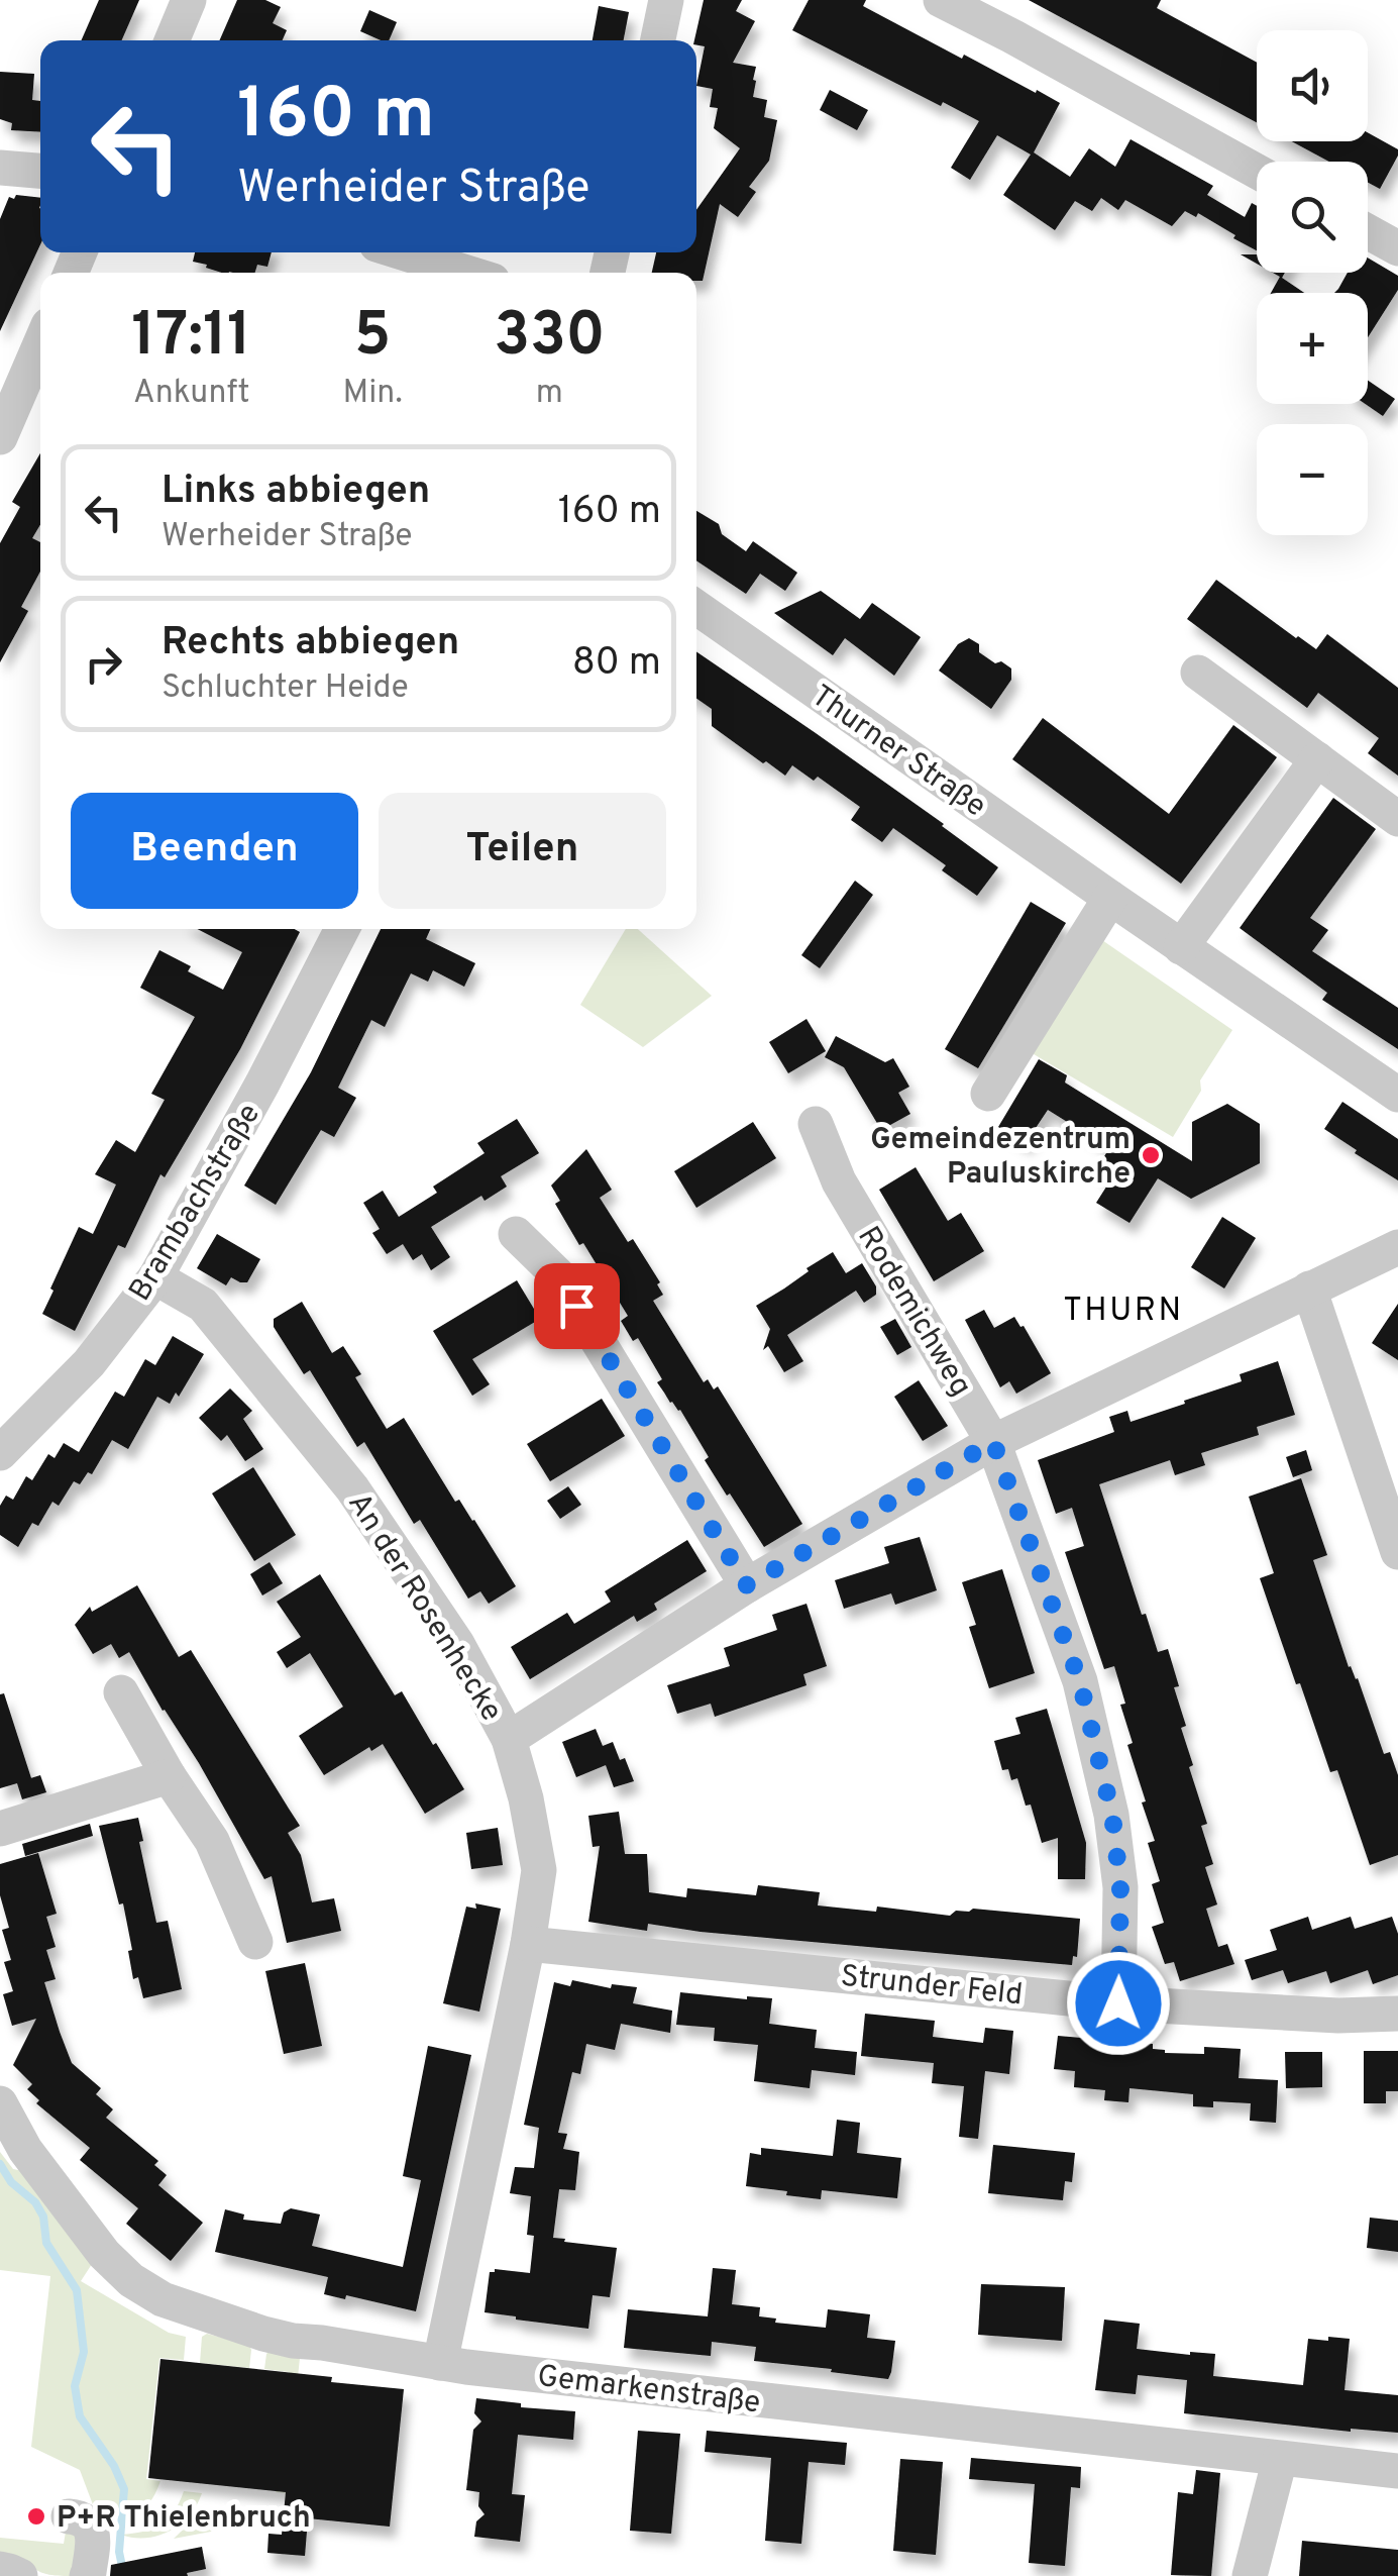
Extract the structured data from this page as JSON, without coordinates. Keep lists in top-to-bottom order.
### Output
{
  "streets": {
    "street": [
      "Thurner Straße",
      "Brambachstraße",
      "Rodemichweg",
      "An der Rosenhecke",
      "Strunder Feld",
      "Gemarkenstraße"
    ]
  },
  "crossings": [
    ["Brambachstraße", "An der Rosenhecke"],
    ["Rodemichweg", "Strunder Feld"],
    ["An der Rosenhecke", "Strunder Feld"],
    ["An der Rosenhecke", "Gemarkenstraße"]
  ],
  "districts": ["THURN"],
  "places": ["Gemeindezentrum Pauluskirche", "P+R Thielenbruch"],
  "page": {
    "map_buttons": ["+", "−"],
    "turn": ["160 m", "Werheider Straße"],
    "eta": [
      "17:11",
      "Ankunft",
      "5",
      "Min.",
      "330",
      "m"
    ],
    "list": [
      {
        "name": "Links abbiegen",
        "note": "Werheider Straße",
        "value": "160 m"
      },
      {
        "name": "Rechts abbiegen",
        "note": "Schluchter Heide",
        "value": "80 m"
      }
    ],
    "buttons": ["Beenden", "Teilen"]
  }
}
